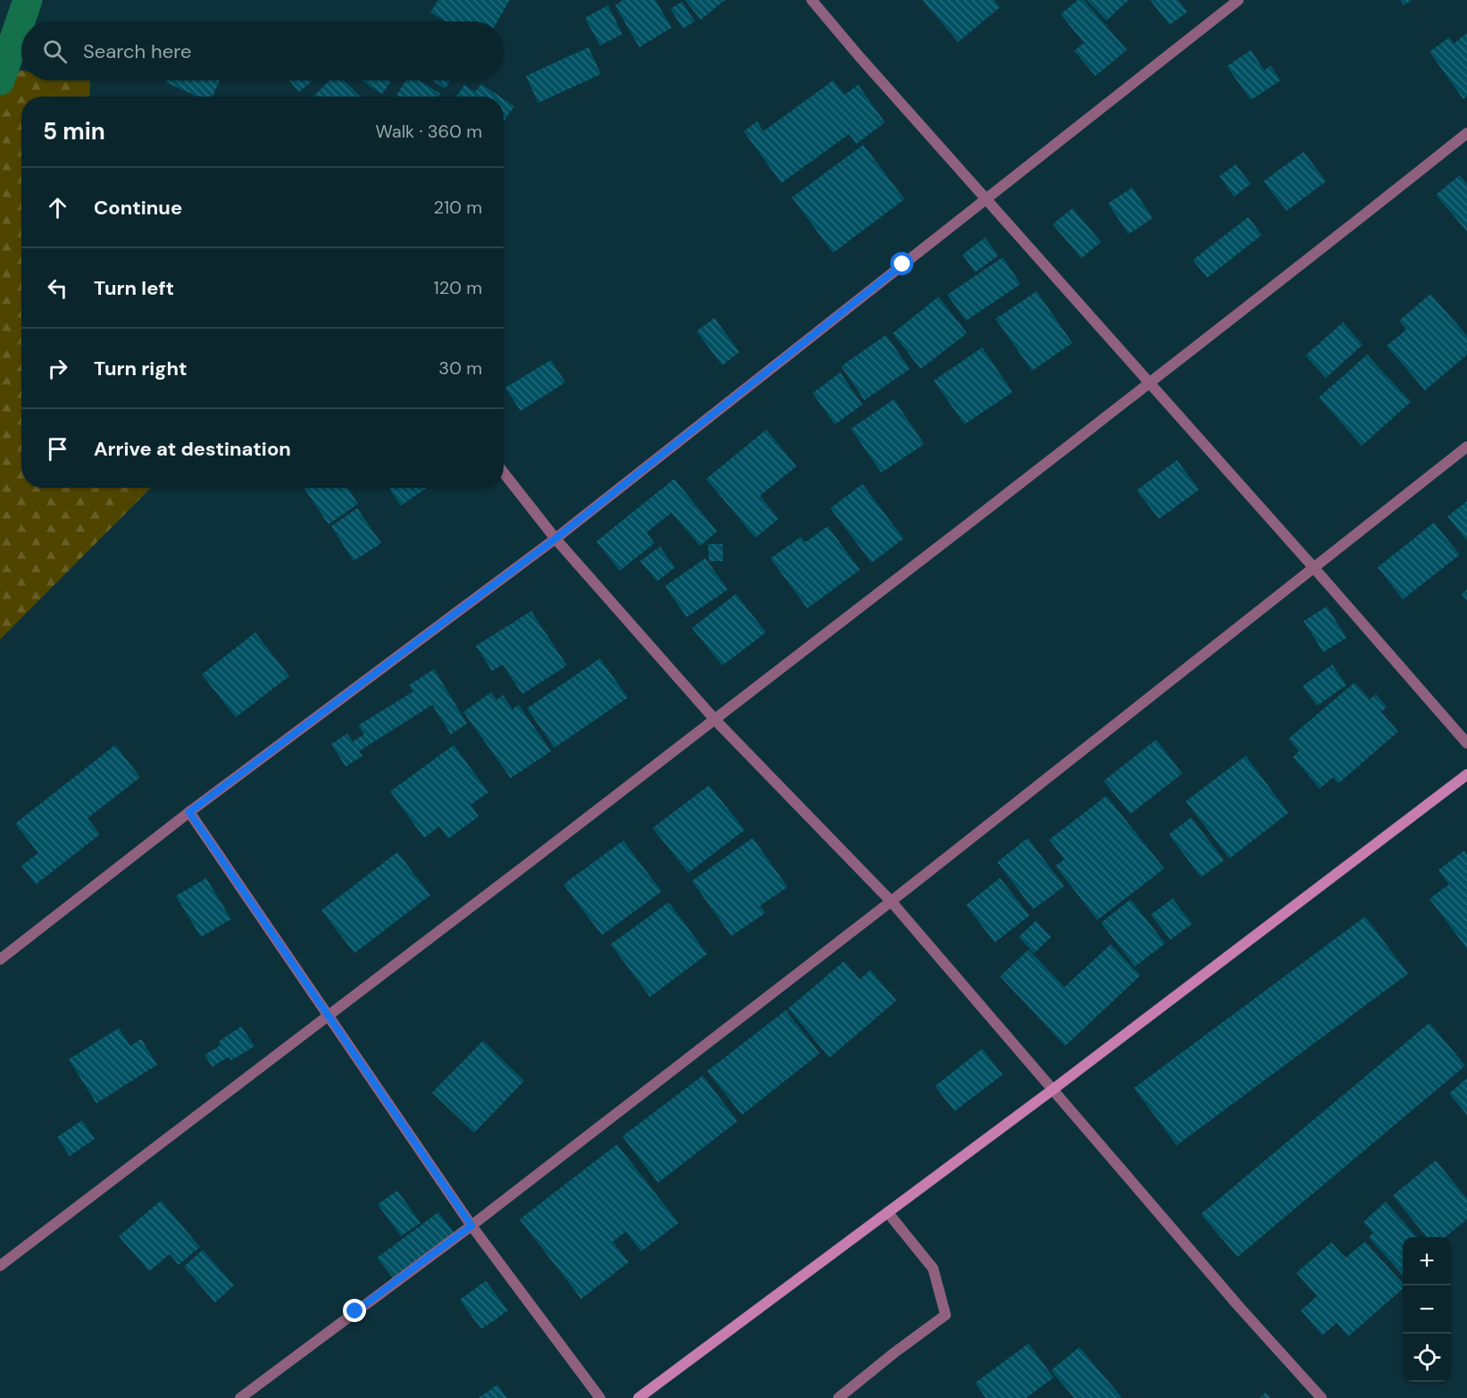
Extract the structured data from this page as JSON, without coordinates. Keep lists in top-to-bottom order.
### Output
{
  "page": {
    "search": "Search here",
    "heading": ["5 min", "Walk · 360 m"],
    "list": [
      ["Continue", "210 m"],
      ["Turn left", "120 m"],
      ["Turn right", "30 m"],
      "Arrive at destination"
    ],
    "map_buttons": ["+", "−"]
  }
}
